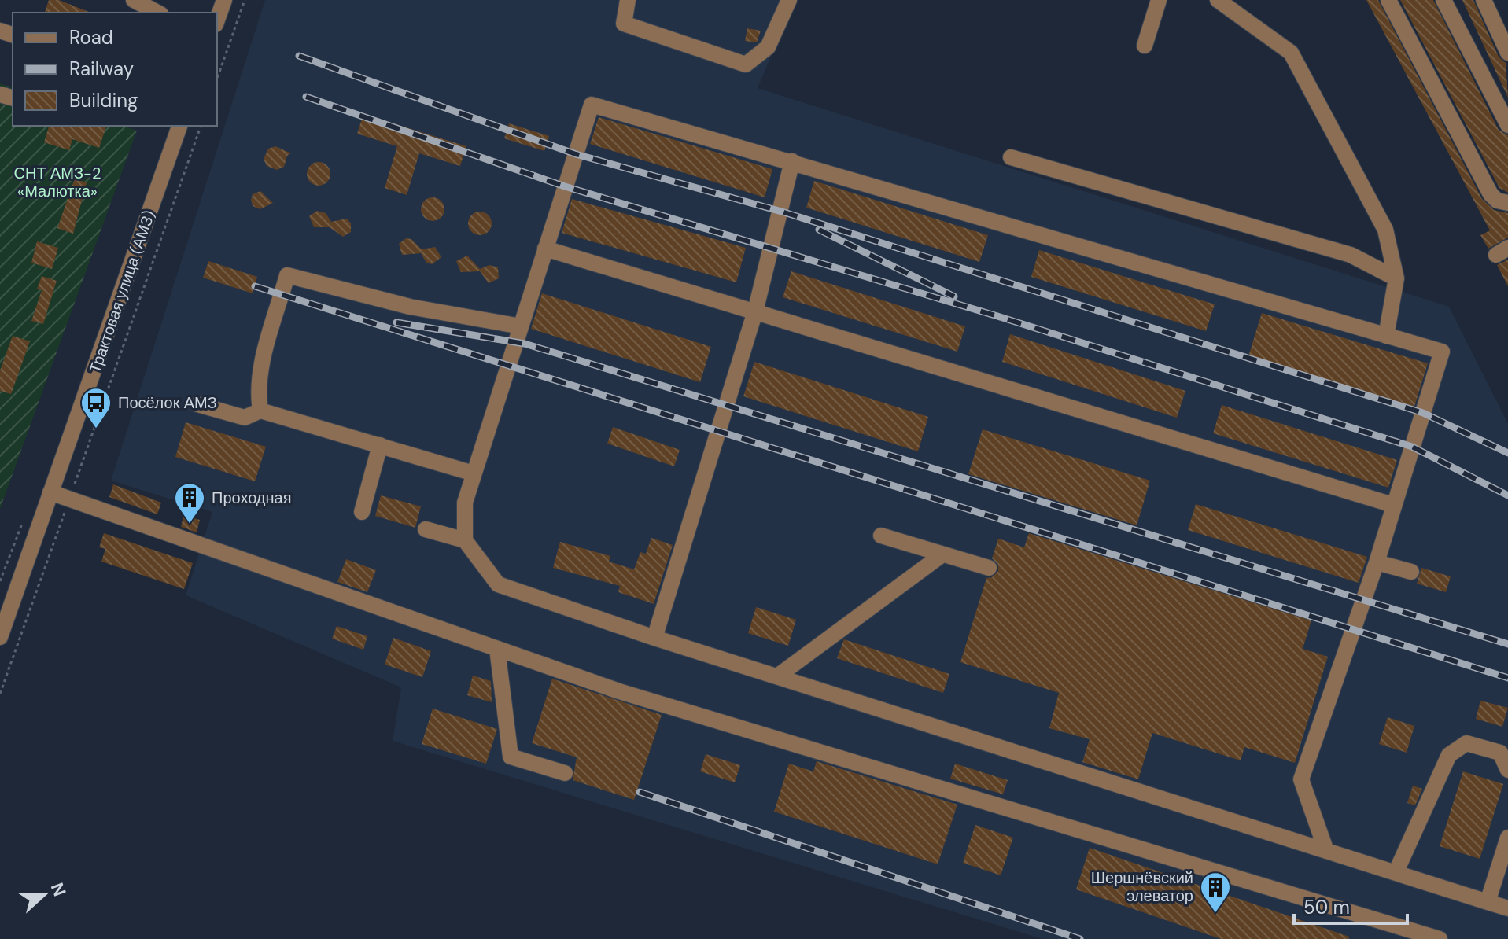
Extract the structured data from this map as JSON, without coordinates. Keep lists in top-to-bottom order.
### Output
{
  "streets": {
    "street": ["Трактовая улица (АМЗ)"]
  },
  "parks": ["СНТ АМЗ-2 «Малютка»"],
  "places": {
    "bus stop": ["Посёлок АМЗ"],
    "building": ["Проходная", "Шершнёвский элеватор"]
  },
  "legend": ["Road", "Railway", "Building"],
  "scale_bar": "50 m",
  "north": "right"
}
